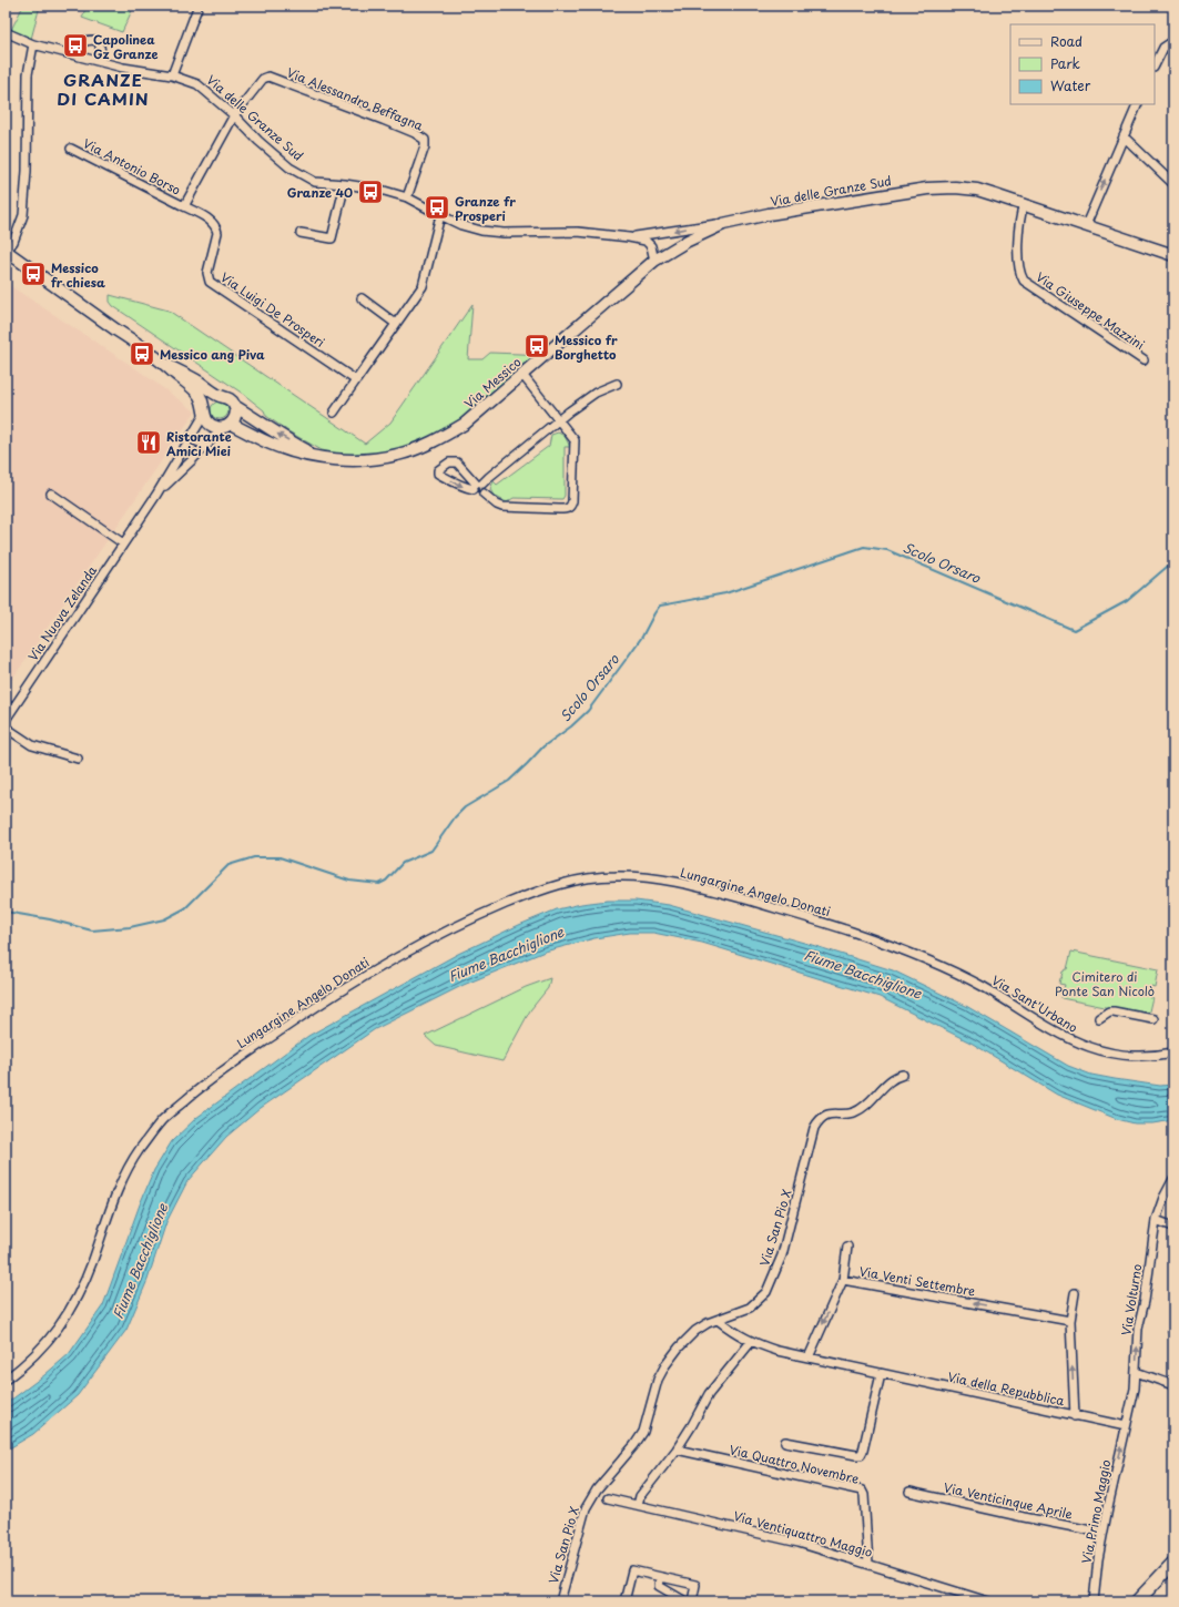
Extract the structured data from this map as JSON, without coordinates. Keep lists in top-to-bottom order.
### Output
{
  "streets": {
    "street": [
      "Via Alessandro Beffagna",
      "Via delle Granze Sud",
      "Via Antonio Borso",
      "Via Luigi De Prosperi",
      "Via Giuseppe Mazzini",
      "Via Messico",
      "Via Nuova Zelanda",
      "Lungargine Angelo Donati",
      "Via Sant'Urbano",
      "Via San Pio X",
      "Via Venti Settembre",
      "Via Volturno",
      "Via della Repubblica",
      "Via Quattro Novembre",
      "Via Venticinque Aprile",
      "Via Primo Maggio",
      "Via Ventiquattro Maggio"
    ]
  },
  "crossings": [
    ["Via Alessandro Beffagna", "Via delle Granze Sud"],
    ["Via Alessandro Beffagna", "Via Antonio Borso"],
    ["Via delle Granze Sud", "Via Antonio Borso"],
    ["Via delle Granze Sud", "Via Giuseppe Mazzini"],
    ["Via delle Granze Sud", "Via Messico"],
    ["Via Antonio Borso", "Via Luigi De Prosperi"],
    ["Via Messico", "Via Nuova Zelanda"],
    ["Lungargine Angelo Donati", "Via Sant'Urbano"],
    ["Via San Pio X", "Via della Repubblica"],
    ["Via Venti Settembre", "Via della Repubblica"],
    ["Via Volturno", "Via della Repubblica"],
    ["Via Volturno", "Via Primo Maggio"],
    ["Via della Repubblica", "Via Primo Maggio"],
    ["Via Quattro Novembre", "Via Ventiquattro Maggio"],
    ["Via Venticinque Aprile", "Via Primo Maggio"]
  ],
  "one_way": ["Via Venti Settembre", "Via Primo Maggio"],
  "districts": ["GRANZE DI CAMIN"],
  "water": ["Scolo Orsaro", "Fiume Bacchiglione"],
  "parks": ["Cimitero di Ponte San Nicolò"],
  "places": {
    "bus stop": [
      "Capolinea Gz Granze",
      "Granze 40",
      "Granze fr Prosperi",
      "Messico fr chiesa",
      "Messico fr Borghetto",
      "Messico ang Piva"
    ],
    "restaurant": ["Ristorante Amici Miei"]
  },
  "legend": ["Road", "Park", "Water"]
}
